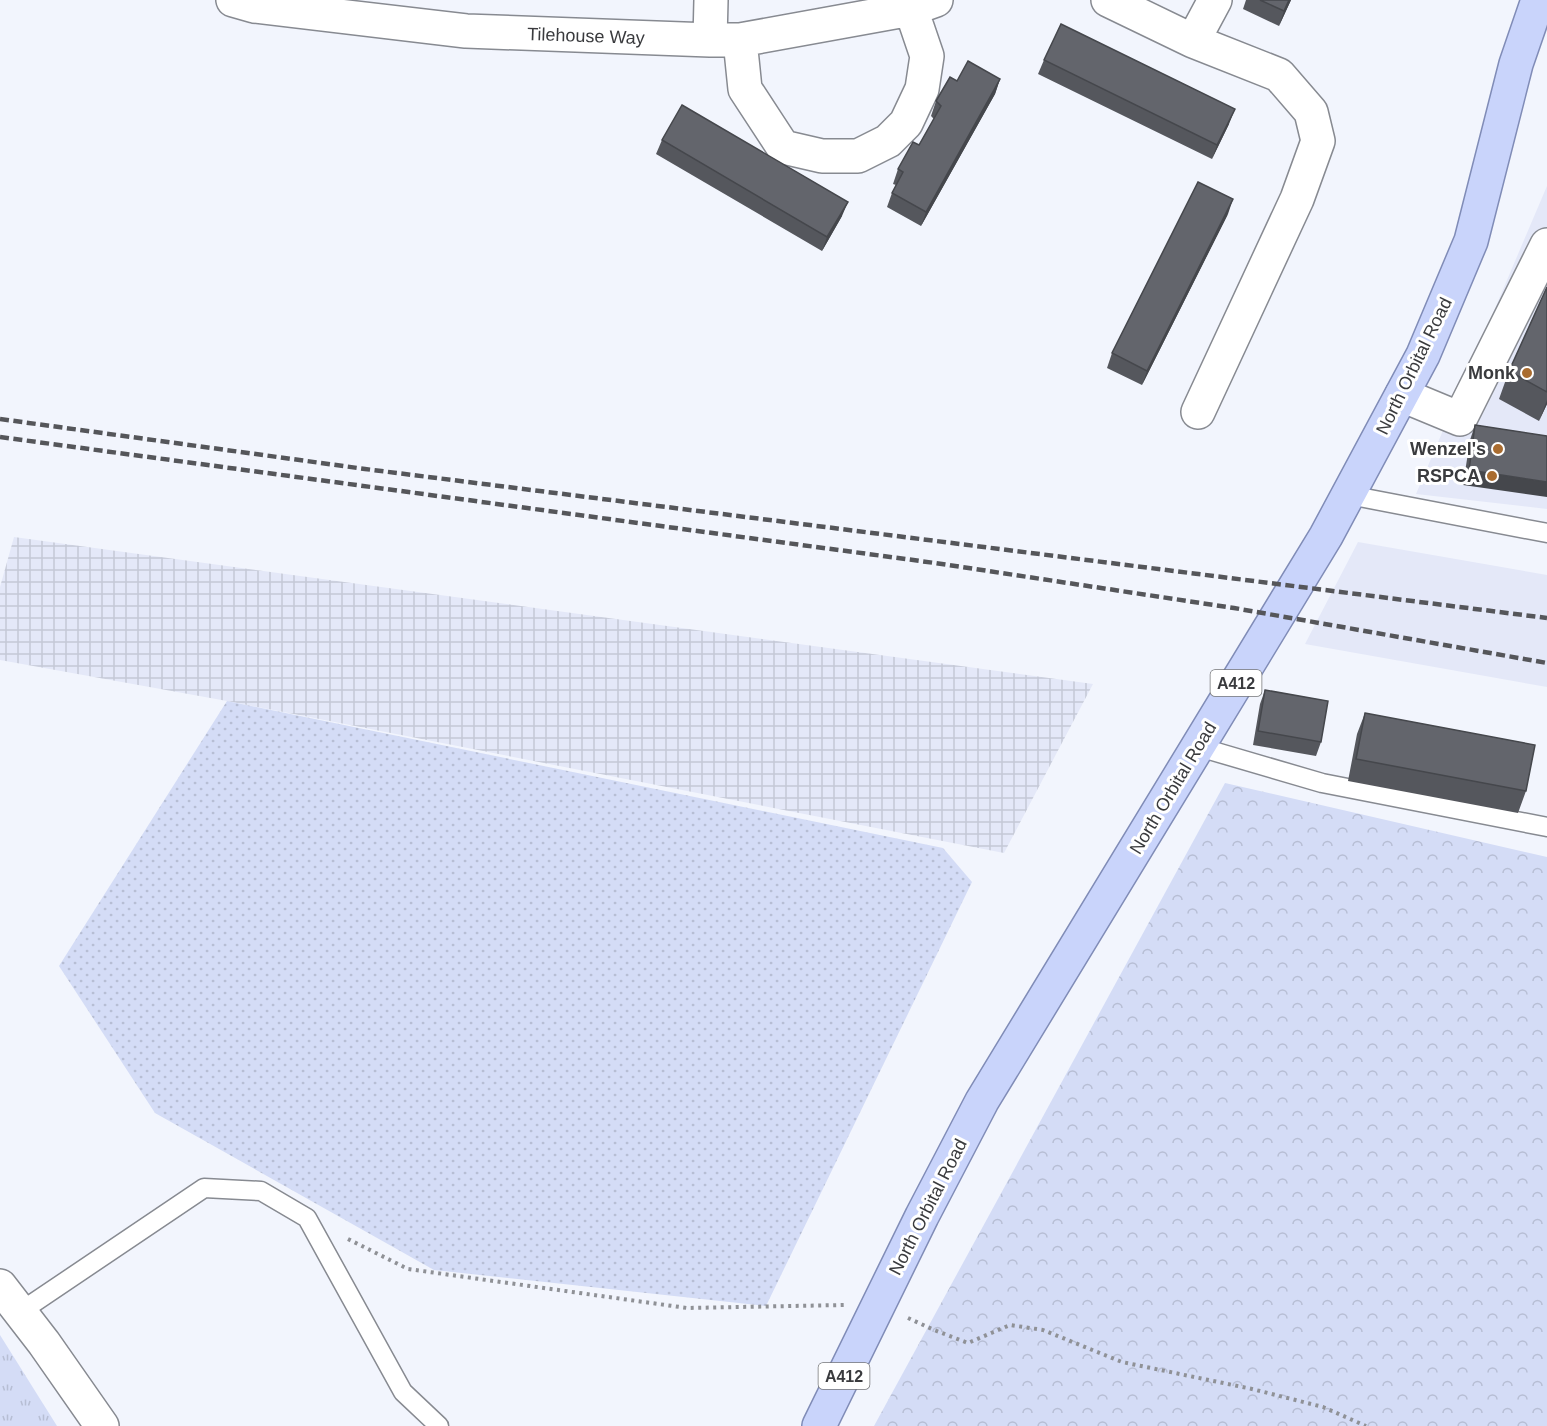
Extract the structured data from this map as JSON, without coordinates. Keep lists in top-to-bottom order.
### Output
{
  "streets": {
    "main road": ["North Orbital Road", "A412"],
    "street": ["Tilehouse Way"]
  },
  "places": ["Monk", "Wenzel's", "RSPCA"]
}
